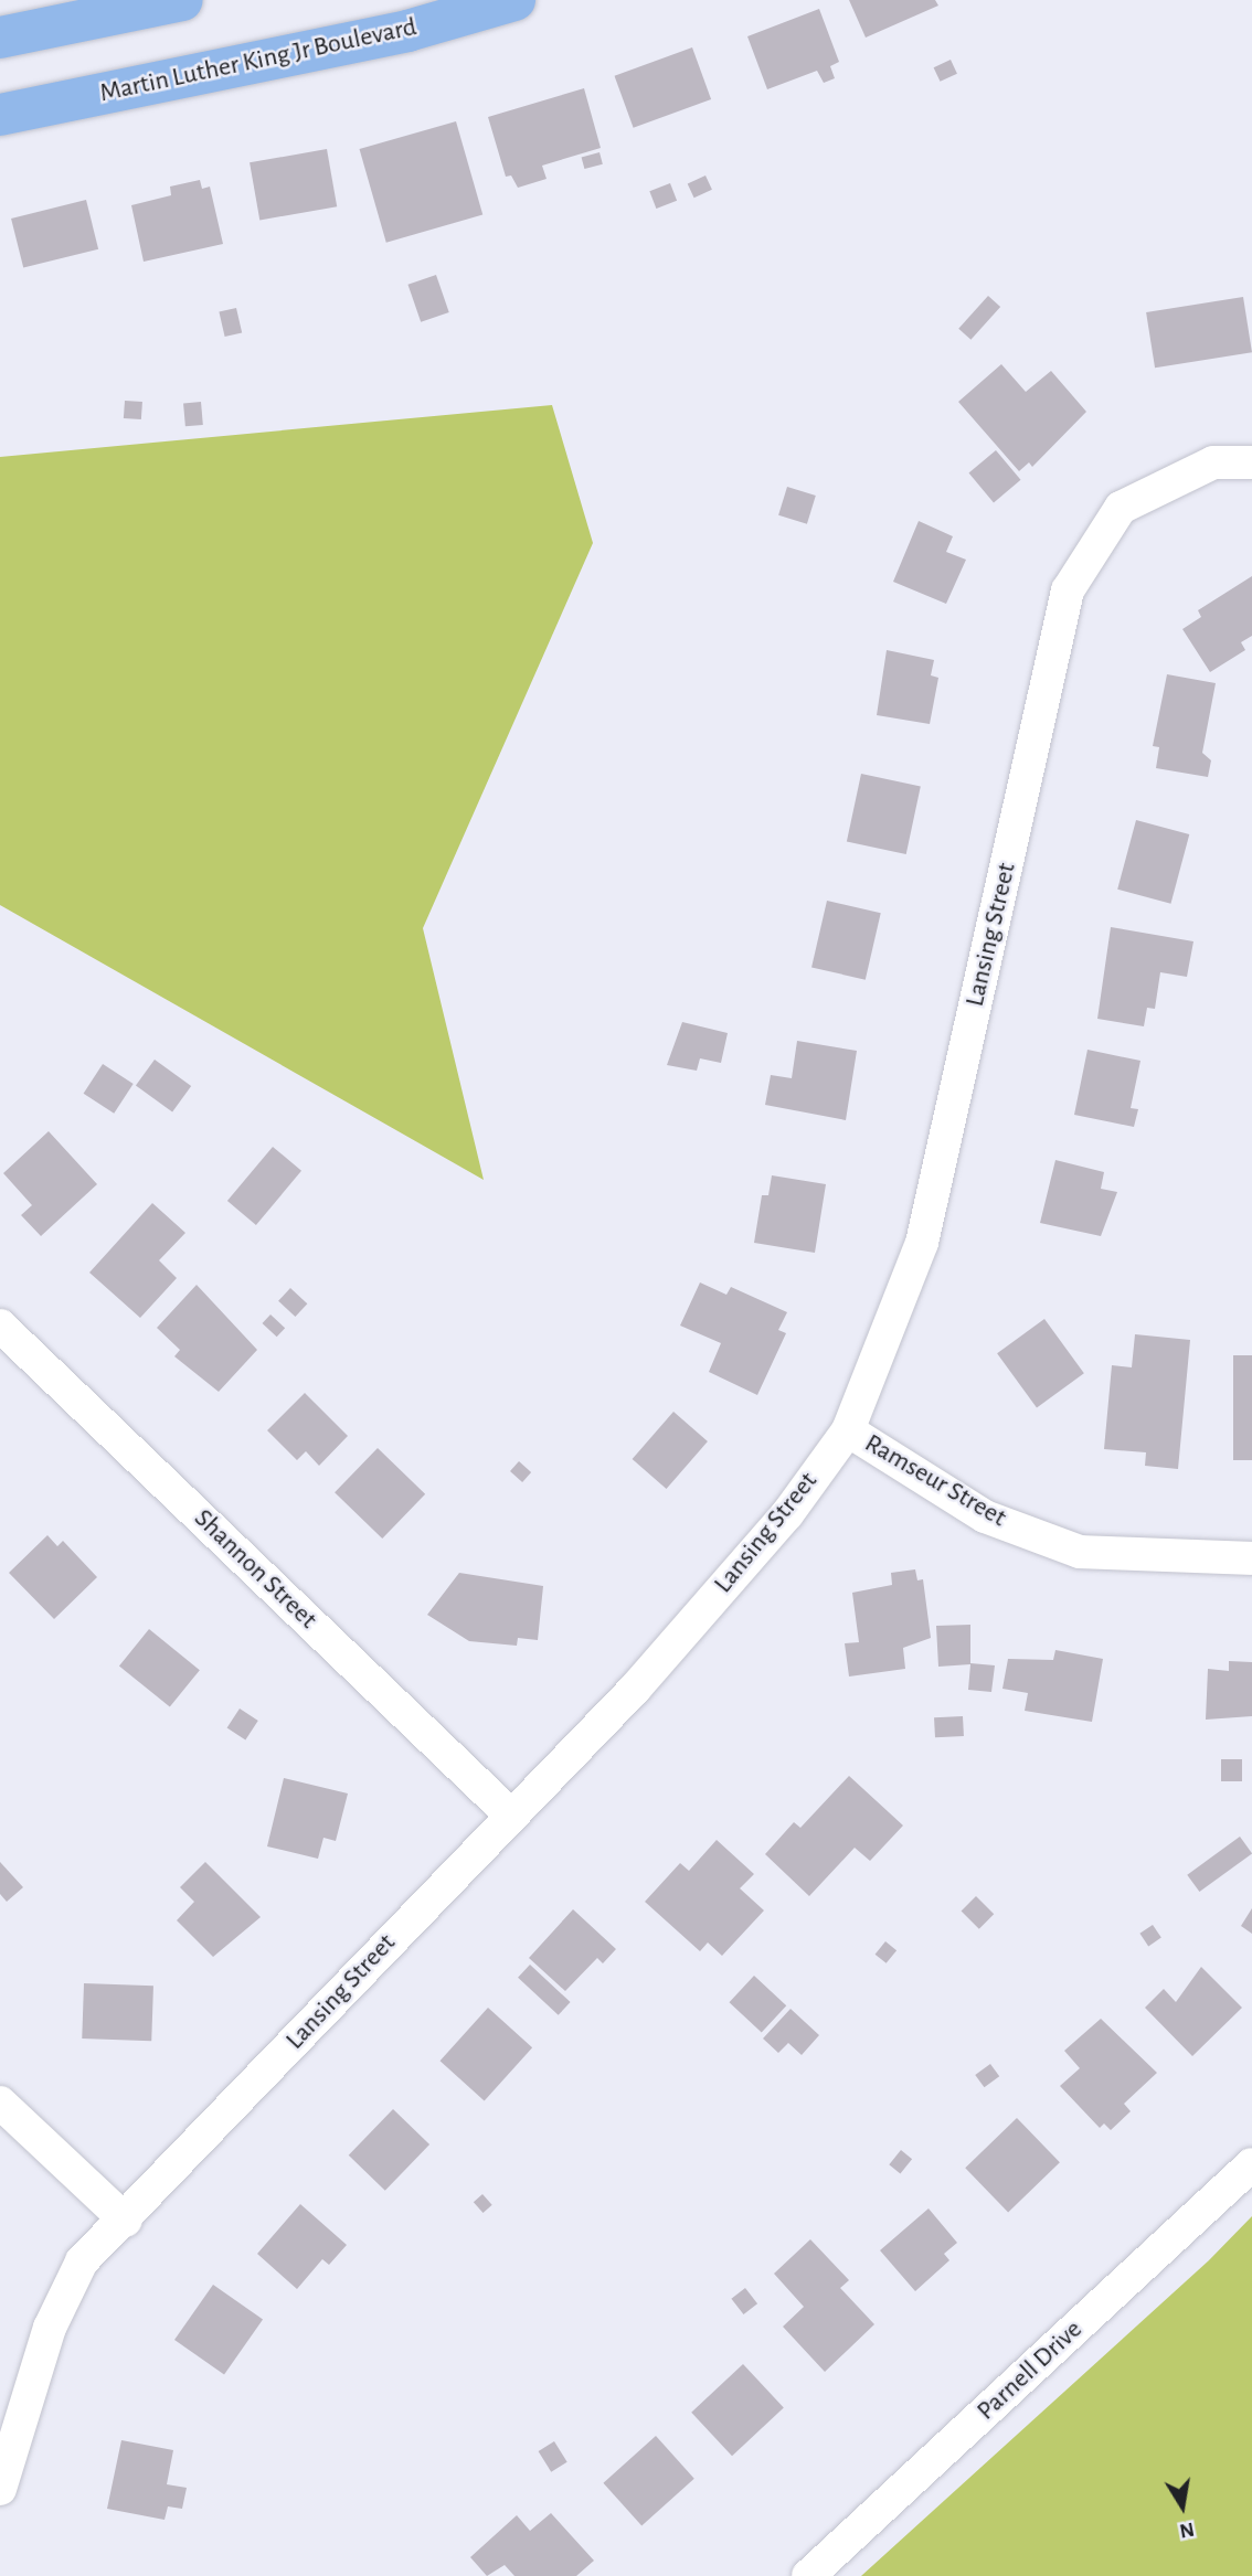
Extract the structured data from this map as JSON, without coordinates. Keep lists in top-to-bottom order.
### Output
{
  "streets": {
    "main road": ["Martin Luther King Jr Boulevard"],
    "street": [
      "Lansing Street",
      "Ramseur Street",
      "Shannon Street",
      "Parnell Drive"
    ]
  },
  "crossings": [
    ["Lansing Street", "Ramseur Street"],
    ["Lansing Street", "Shannon Street"]
  ],
  "north": "bottom"
}
